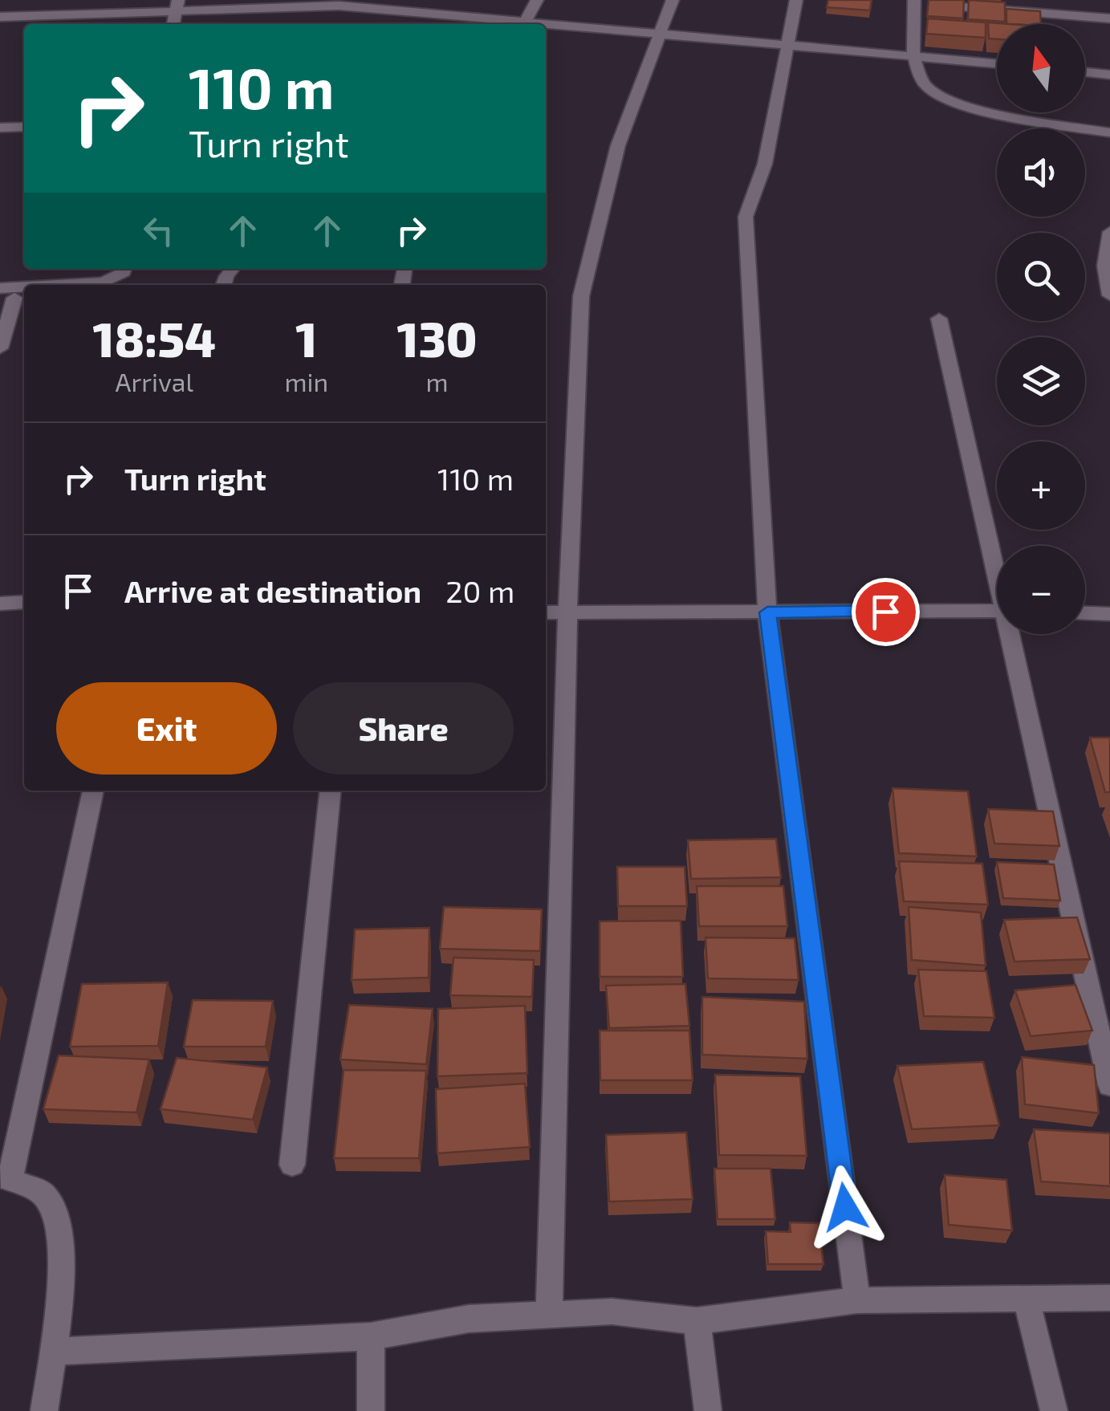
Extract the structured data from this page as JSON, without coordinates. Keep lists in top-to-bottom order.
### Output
{
  "north": "top",
  "page": {
    "map_buttons": ["+", "−"],
    "turn": ["110 m", "Turn right"],
    "eta": [
      "18:54",
      "Arrival",
      "1",
      "min",
      "130",
      "m"
    ],
    "list": [
      {
        "name": "Turn right",
        "value": "110 m"
      },
      {
        "name": "Arrive at destination",
        "value": "20 m"
      }
    ],
    "buttons": ["Exit", "Share"]
  }
}
